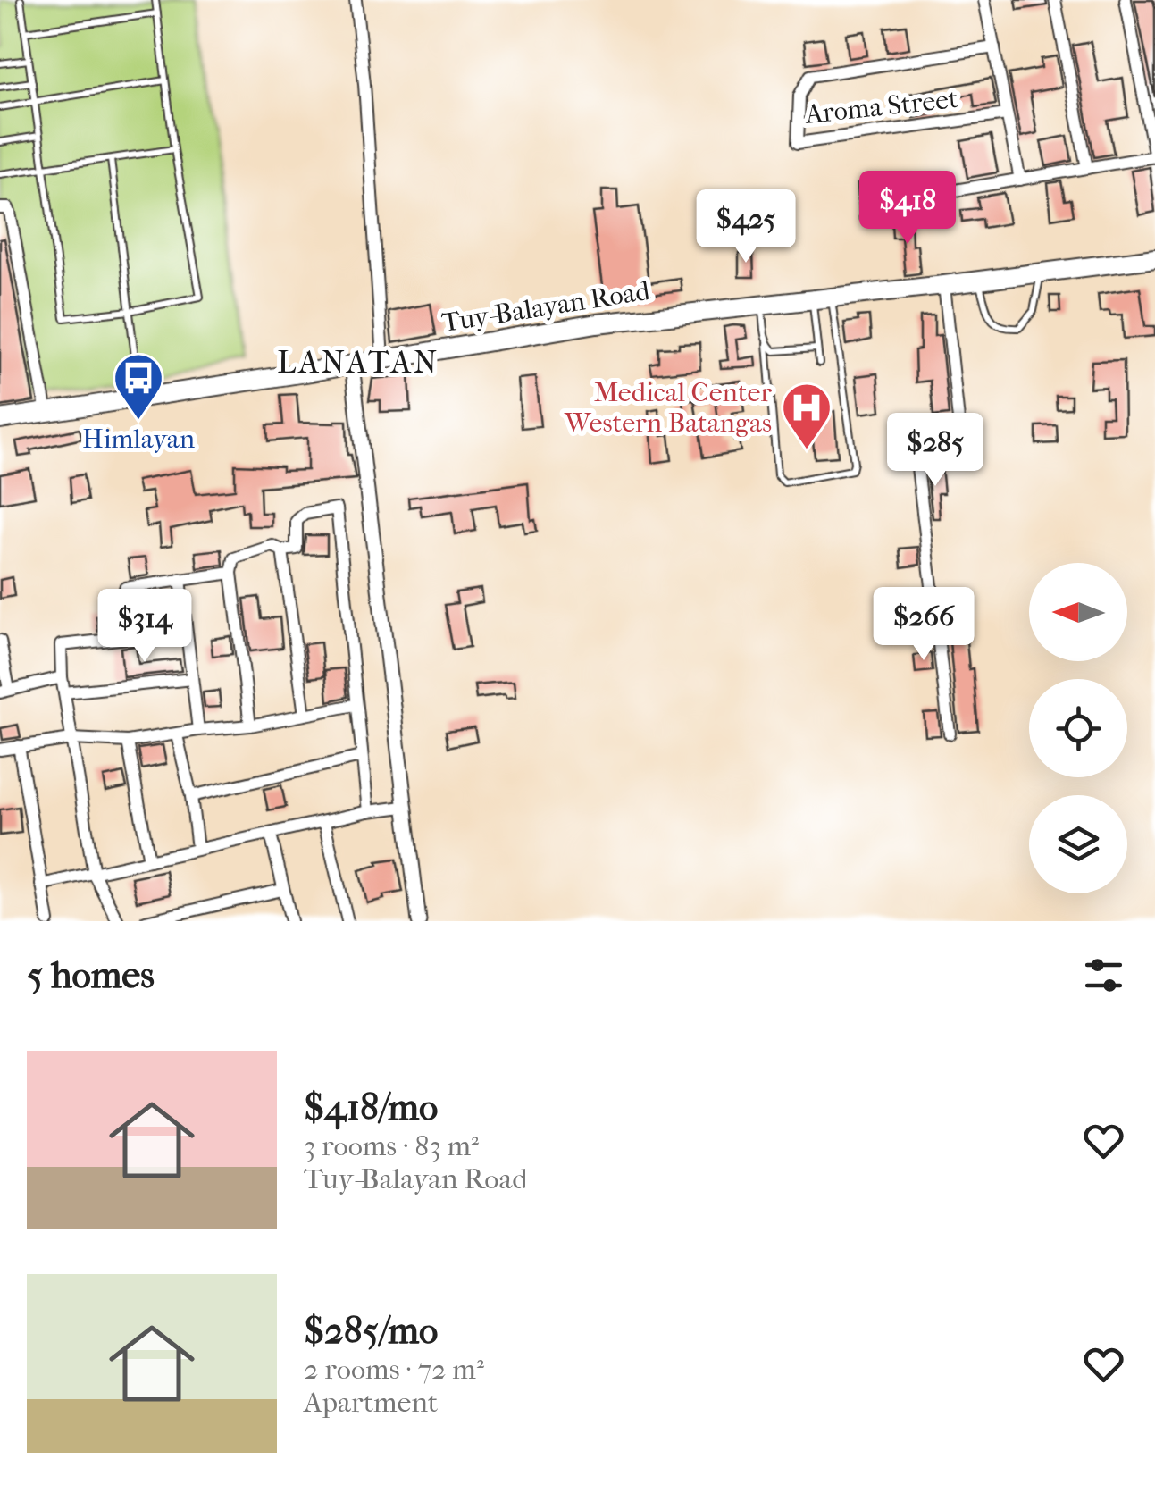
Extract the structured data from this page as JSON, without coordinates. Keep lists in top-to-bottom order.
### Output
{
  "streets": {
    "main road": ["Tuy-Balayan Road"],
    "street": ["Aroma Street"]
  },
  "districts": ["LANATAN"],
  "places": {
    "bus stop": ["Himlayan"],
    "hospital": ["Medical Center Western Batangas"]
  },
  "north": "left",
  "page": {
    "price": [
      "$418",
      "$425",
      "$285",
      "$266",
      "$314"
    ],
    "heading": "5 homes",
    "list": [
      {
        "name": "$418/mo",
        "note": "3 rooms · 83 m² · Tuy-Balayan Road"
      },
      {
        "name": "$285/mo",
        "note": "2 rooms · 72 m² · Apartment"
      }
    ]
  }
}
